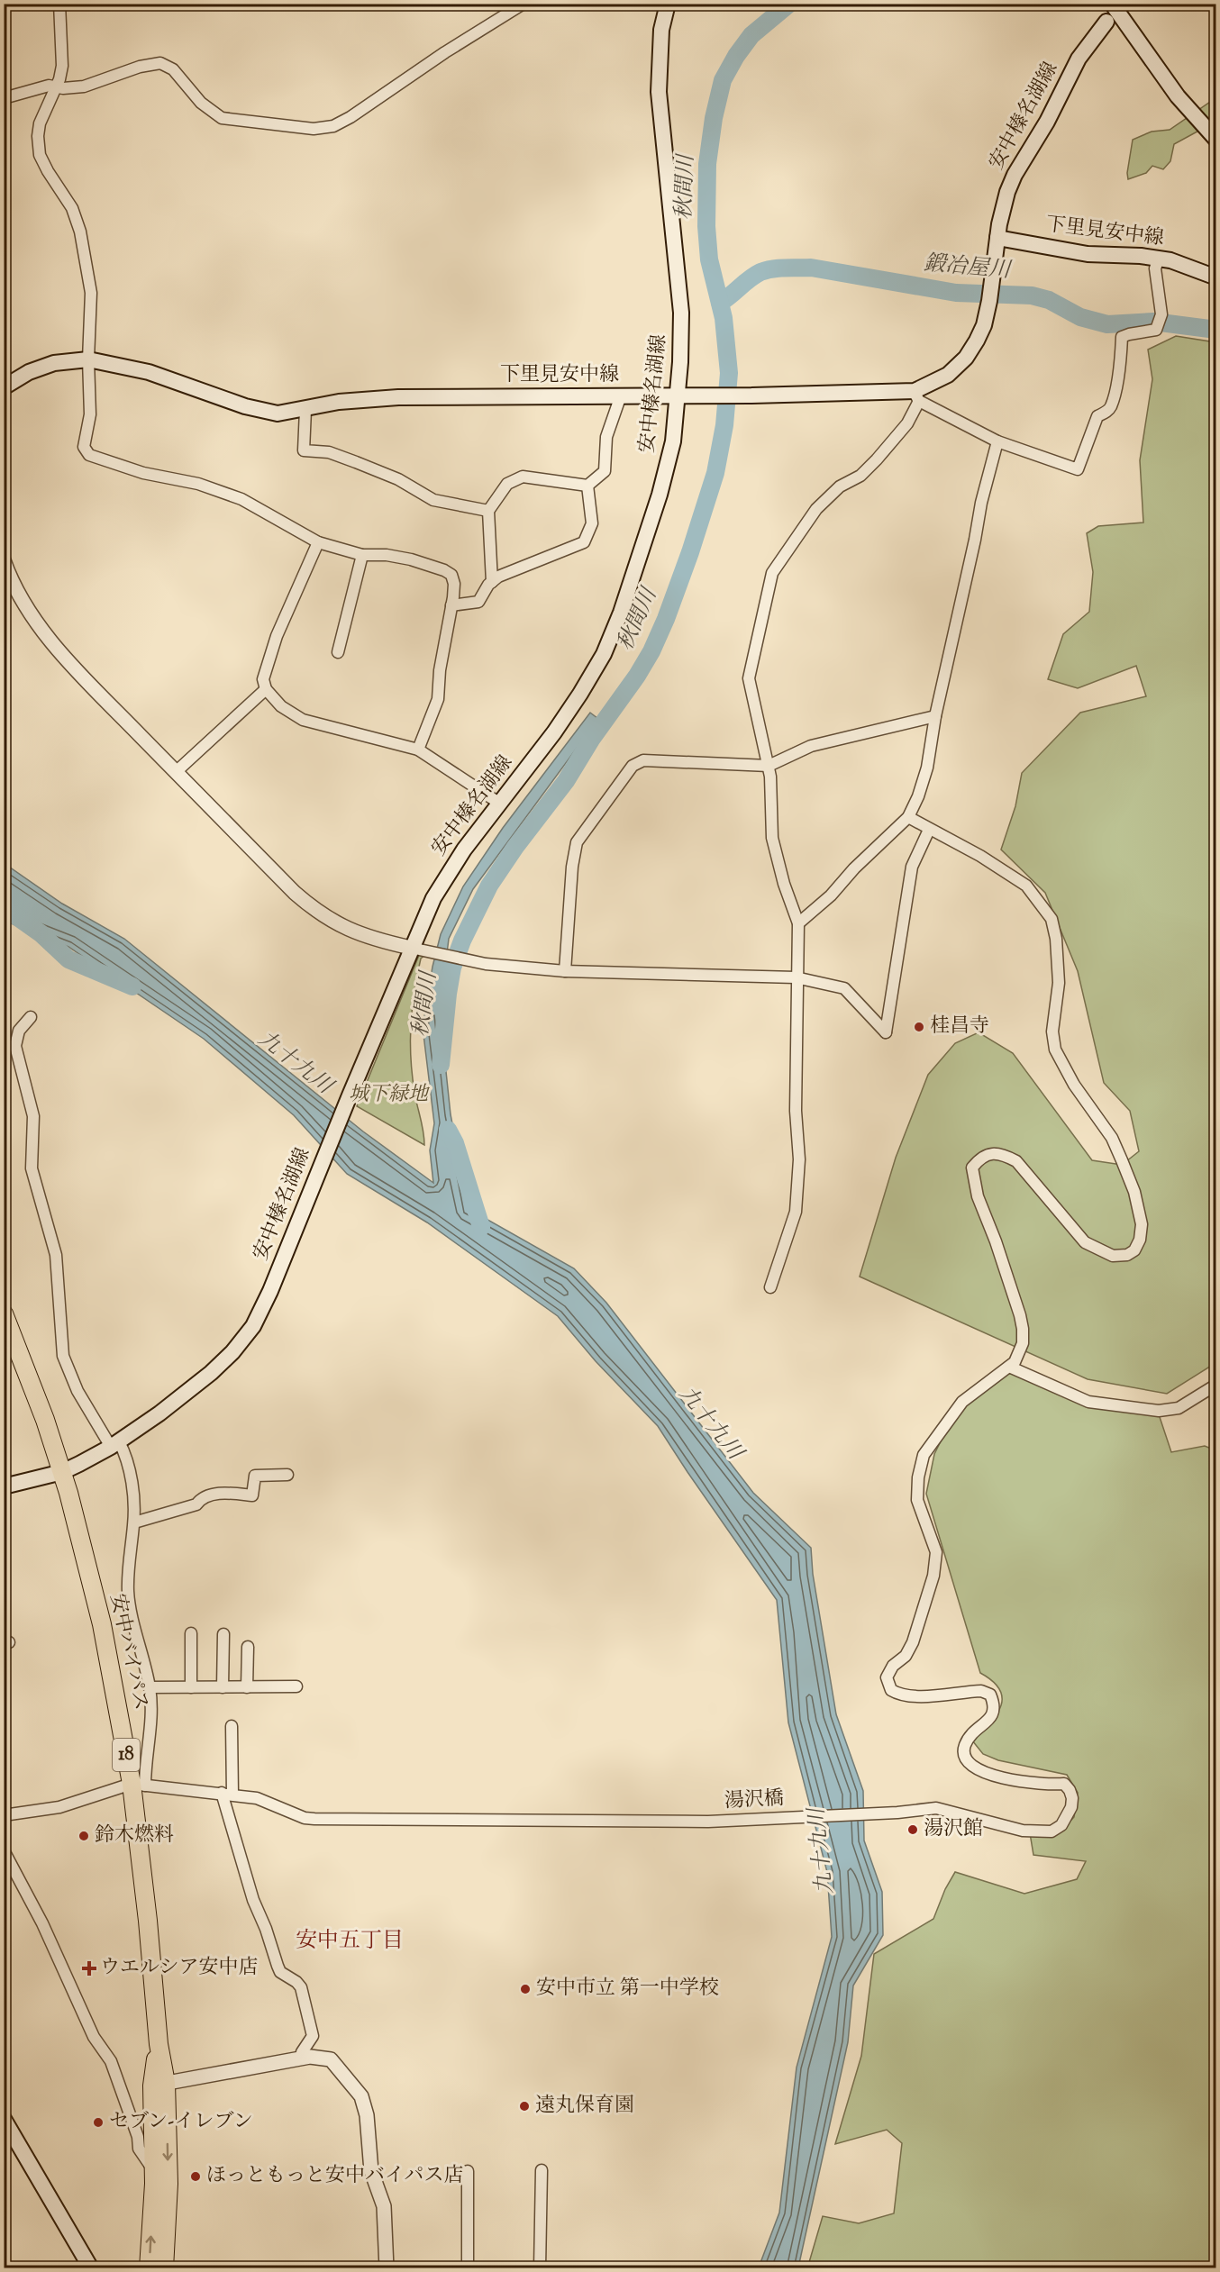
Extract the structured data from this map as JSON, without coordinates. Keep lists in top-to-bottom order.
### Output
{
  "streets": {
    "highway": ["安中バイパス", "18"],
    "main road": ["安中榛名湖線", "下里見安中線"],
    "street": ["湯沢橋"]
  },
  "crossings": [
    ["安中榛名湖線", "下里見安中線"],
    ["安中榛名湖線", "安中バイパス"],
    ["安中バイパス", "湯沢橋"]
  ],
  "districts": ["安中五丁目"],
  "water": ["秋間川", "鍛冶屋川", "九十九川"],
  "parks": ["城下緑地"],
  "places": {
    "other": [
      "桂昌寺",
      "湯沢館",
      "鈴木燃料",
      "安中市立 第一中学校",
      "遠丸保育園",
      "セブン-イレブン",
      "ほっともっと安中バイパス店"
    ],
    "health": ["ウエルシア安中店"]
  }
}
